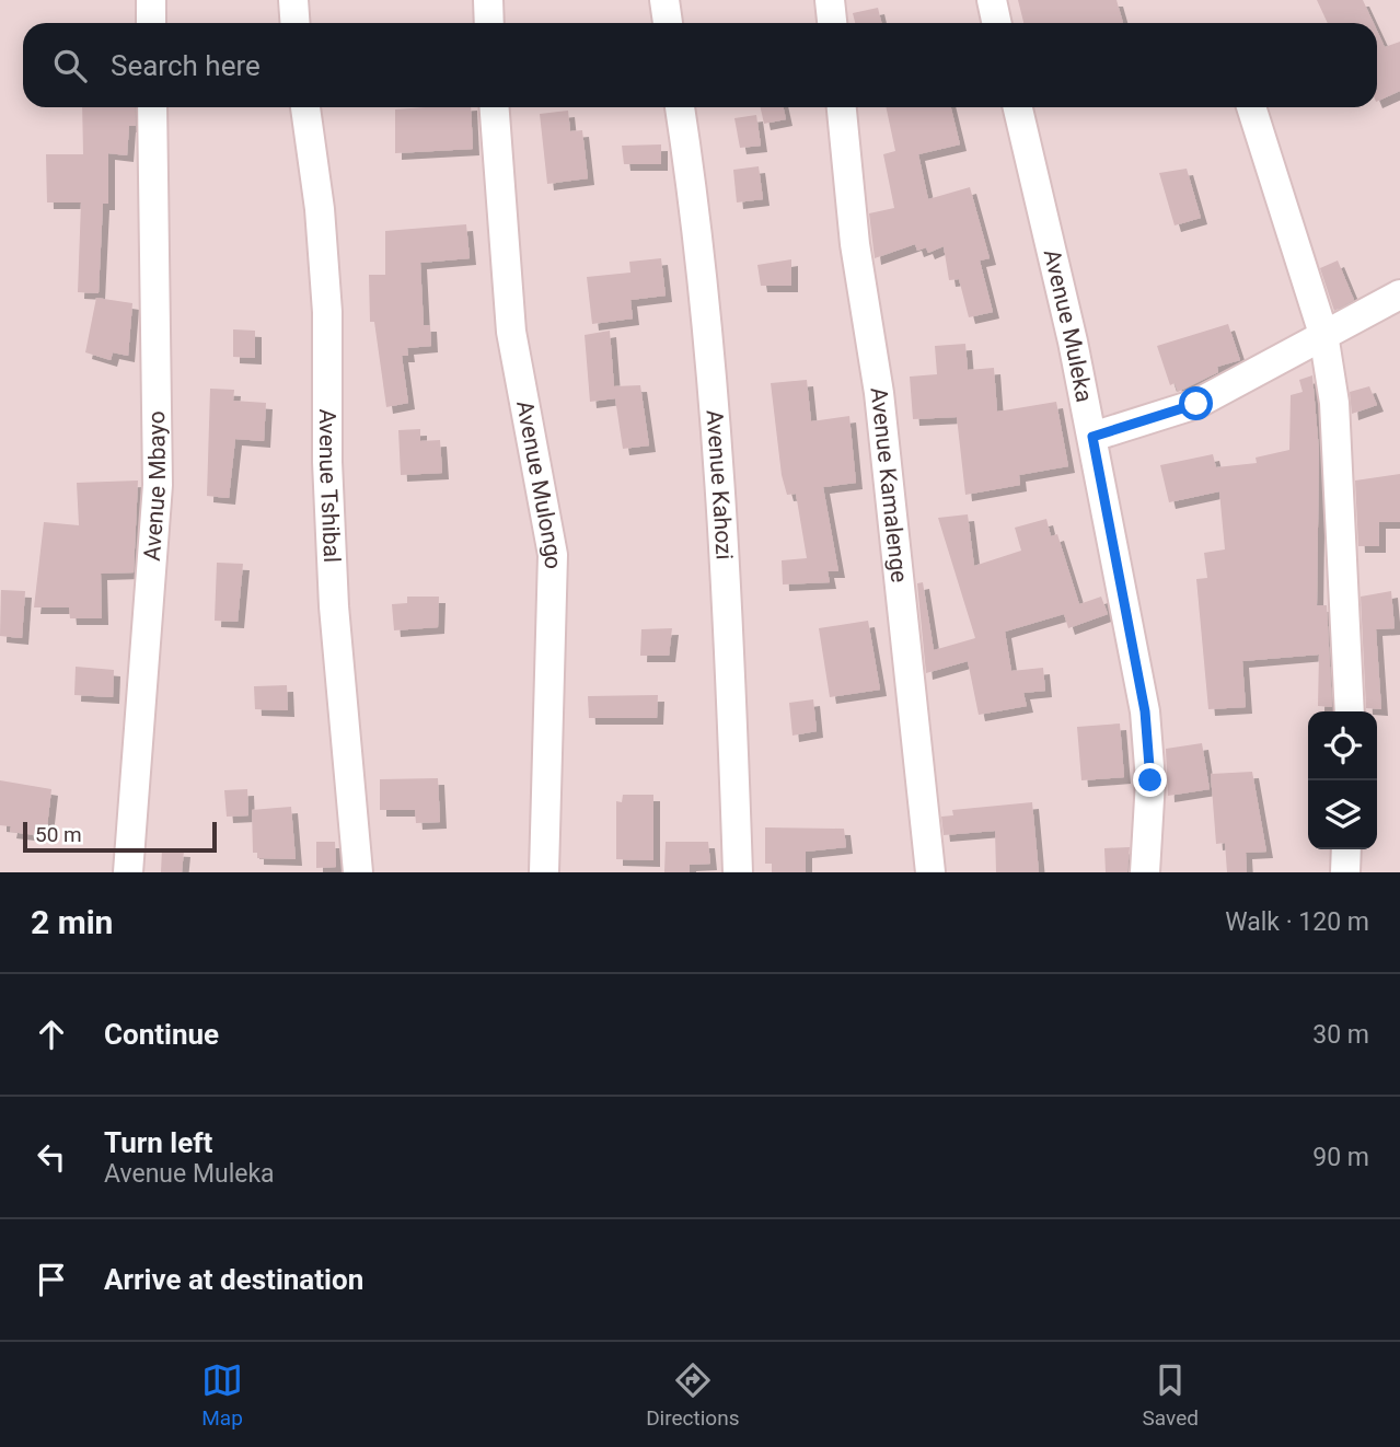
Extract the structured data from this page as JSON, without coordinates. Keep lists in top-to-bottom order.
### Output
{
  "streets": {
    "street": [
      "Avenue Muleka",
      "Avenue Mulongo",
      "Avenue Kahozi",
      "Avenue Mbayo",
      "Avenue Tshibal",
      "Avenue Kamalenge"
    ]
  },
  "scale_bar": "50 m",
  "page": {
    "search": "Search here",
    "scale": "50 m",
    "heading": ["2 min", "Walk · 120 m"],
    "list": [
      ["Continue", "30 m"],
      ["Turn left", "Avenue Muleka", "90 m"],
      "Arrive at destination"
    ],
    "nav": ["Map", "Directions", "Saved"]
  }
}
